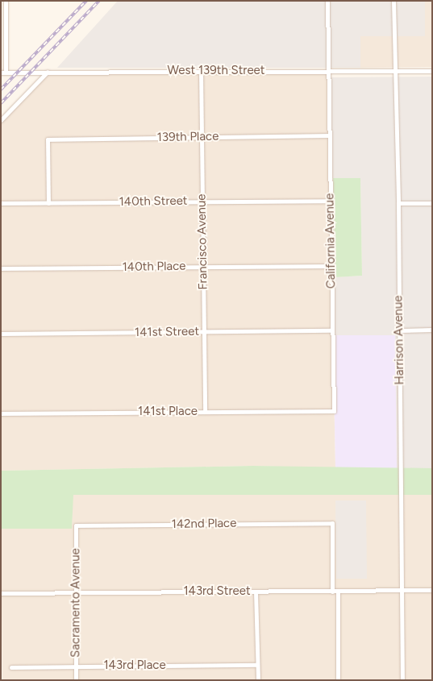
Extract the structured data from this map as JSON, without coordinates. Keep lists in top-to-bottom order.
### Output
{
  "streets": {
    "street": [
      "West 139th Street",
      "139th Place",
      "140th Street",
      "California Avenue",
      "Francisco Avenue",
      "140th Place",
      "141st Street",
      "Harrison Avenue",
      "141st Place",
      "142nd Place",
      "143rd Street",
      "Sacramento Avenue",
      "143rd Place"
    ]
  },
  "crossings": [
    ["West 139th Street", "California Avenue"],
    ["West 139th Street", "Francisco Avenue"],
    ["West 139th Street", "Harrison Avenue"],
    ["139th Place", "140th Street"],
    ["139th Place", "California Avenue"],
    ["139th Place", "Francisco Avenue"],
    ["140th Street", "California Avenue"],
    ["140th Street", "Francisco Avenue"],
    ["California Avenue", "140th Place"],
    ["California Avenue", "141st Street"],
    ["California Avenue", "141st Place"],
    ["Francisco Avenue", "140th Place"],
    ["Francisco Avenue", "141st Street"],
    ["Francisco Avenue", "141st Place"],
    ["Harrison Avenue", "143rd Street"],
    ["142nd Place", "143rd Street"],
    ["142nd Place", "Sacramento Avenue"],
    ["143rd Street", "Sacramento Avenue"],
    ["Sacramento Avenue", "143rd Place"]
  ]
}
